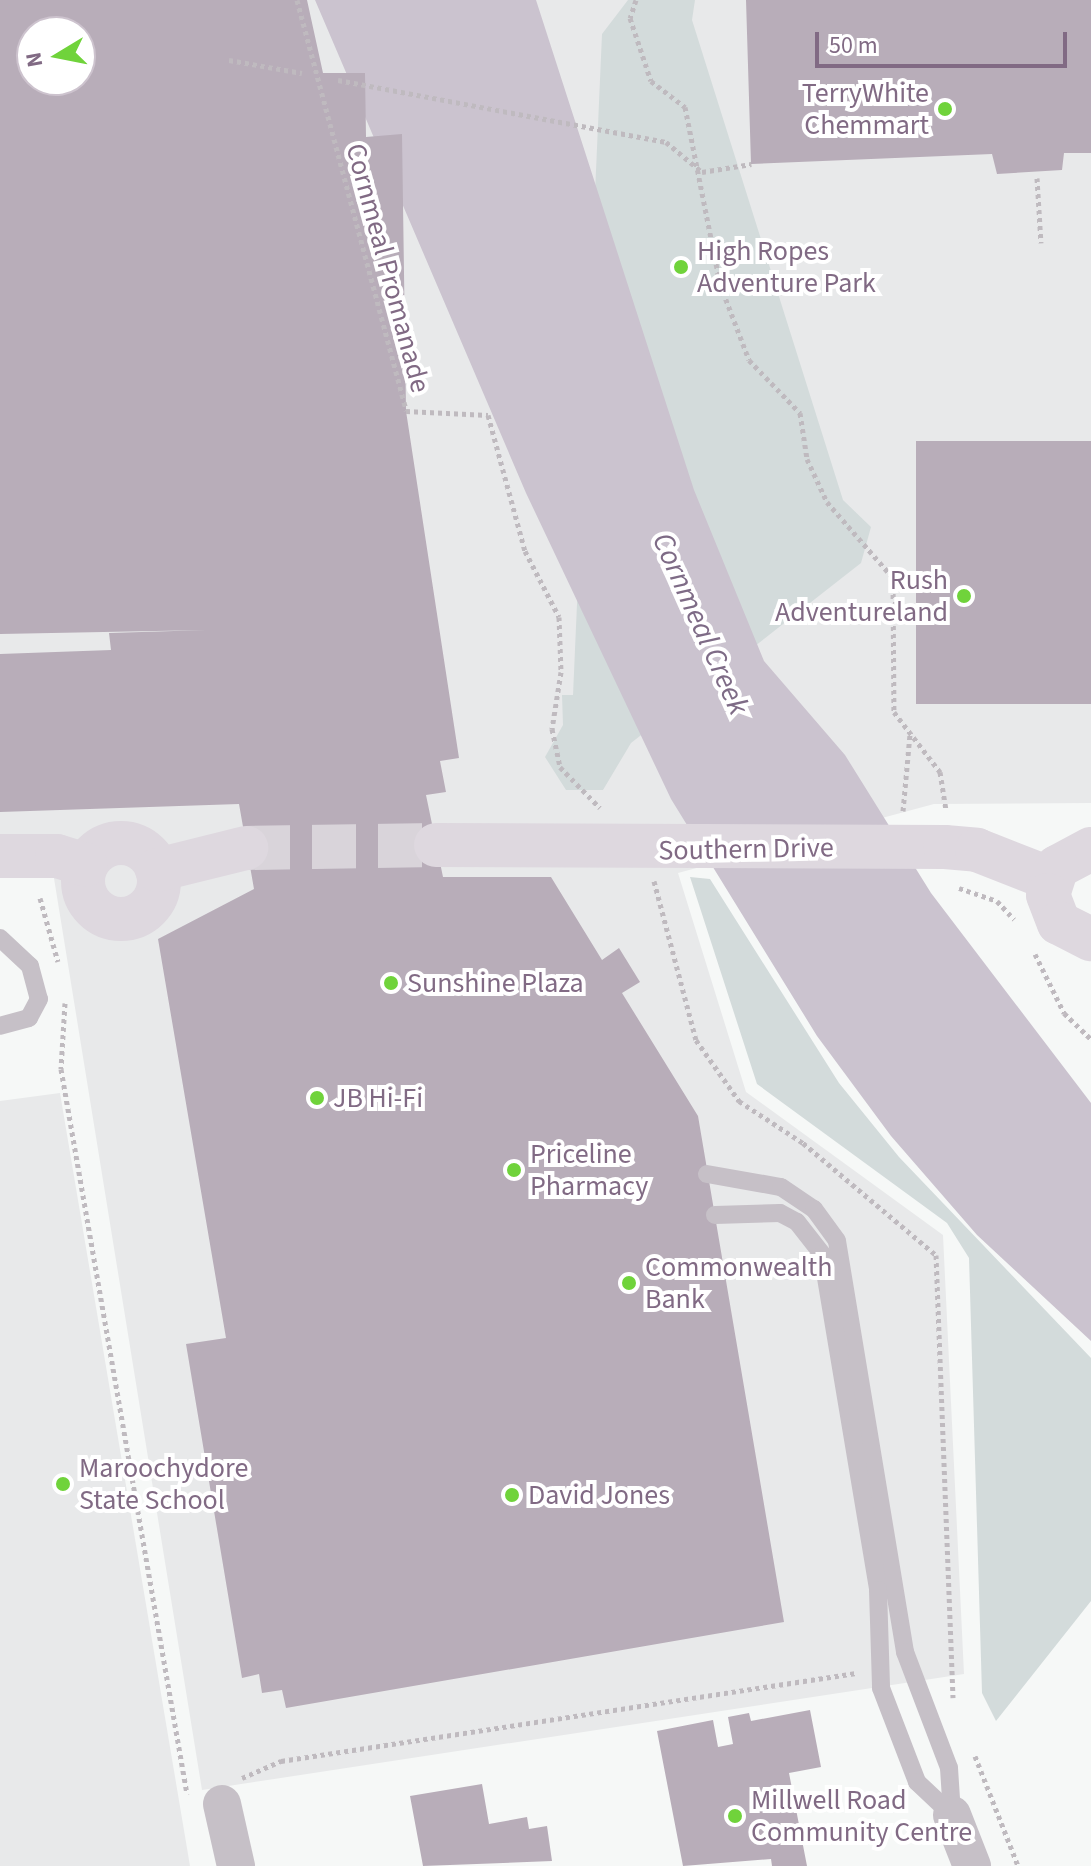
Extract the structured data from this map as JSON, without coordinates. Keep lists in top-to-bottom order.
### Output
{
  "streets": {
    "street": ["Southern Drive"],
    "path": ["Cornmeal Promanade"]
  },
  "water": ["Cornmeal Creek"],
  "places": [
    "TerryWhite Chemmart",
    "High Ropes Adventure Park",
    "Rush Adventureland",
    "Sunshine Plaza",
    "JB Hi-Fi",
    "Priceline Pharmacy",
    "Commonwealth Bank",
    "Maroochydore State School",
    "David Jones",
    "Millwell Road Community Centre"
  ],
  "scale_bar": "50 m",
  "north": "left"
}
